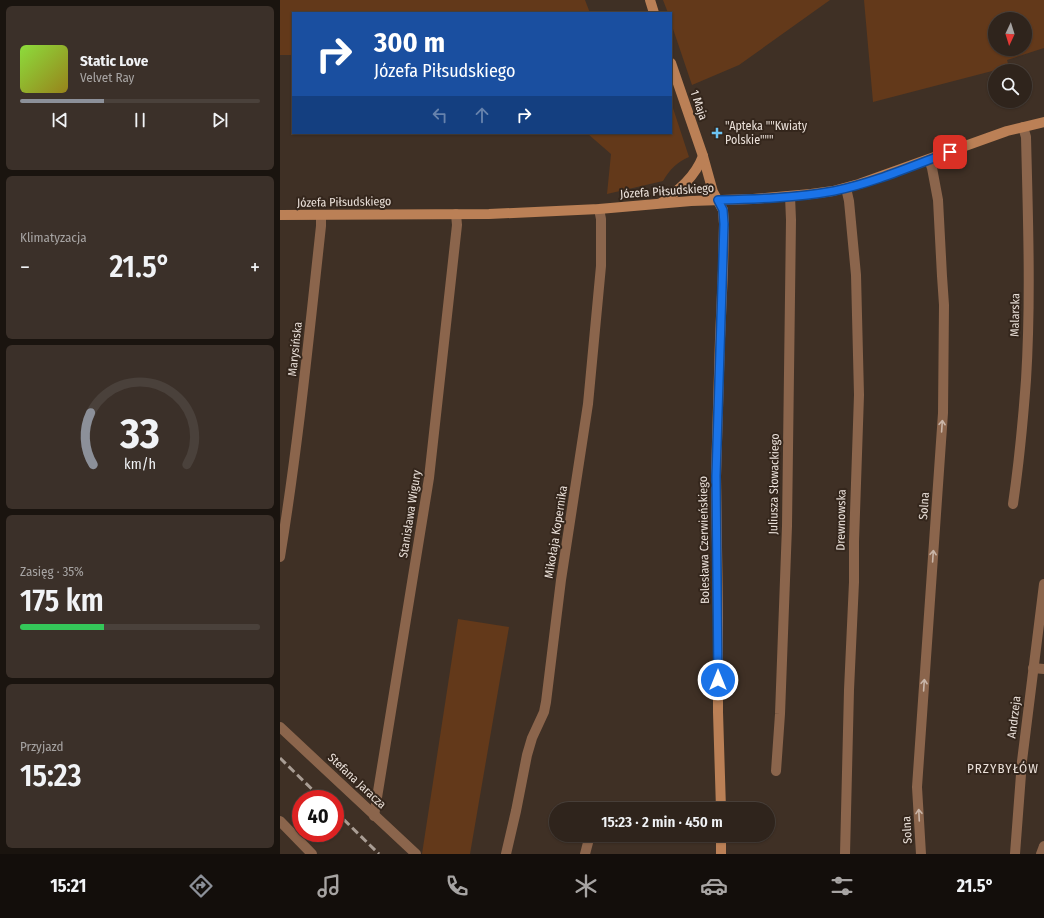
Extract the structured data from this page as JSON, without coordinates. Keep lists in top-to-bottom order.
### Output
{
  "streets": {
    "street": [
      "1 Maja",
      "Józefa Piłsudskiego",
      "Malarska",
      "Marysińska",
      "Juliusza Słowackiego",
      "Solna",
      "Stanisława Wigury",
      "Drewnowska",
      "Mikołaja Kopernika",
      "Bolesława Czerwieńskiego",
      "Andrzeja",
      "Stefana Jaracza"
    ]
  },
  "crossings": [
    ["1 Maja", "Józefa Piłsudskiego"],
    ["1 Maja", "Bolesława Czerwieńskiego"],
    ["Józefa Piłsudskiego", "Malarska"],
    ["Józefa Piłsudskiego", "Marysińska"],
    ["Józefa Piłsudskiego", "Juliusza Słowackiego"],
    ["Józefa Piłsudskiego", "Solna"],
    ["Józefa Piłsudskiego", "Stanisława Wigury"],
    ["Józefa Piłsudskiego", "Drewnowska"],
    ["Józefa Piłsudskiego", "Mikołaja Kopernika"],
    ["Józefa Piłsudskiego", "Bolesława Czerwieńskiego"],
    ["Stanisława Wigury", "Stefana Jaracza"]
  ],
  "one_way": ["Solna"],
  "districts": ["PRZYBYŁÓW"],
  "places": {
    "health": ["\"Apteka \"\"Kwiaty Polskie\"\"\""]
  },
  "north": "bottom",
  "page": {
    "turn": ["300 m", "Józefa Piłsudskiego"],
    "song": ["Static Love", "Velvet Ray"],
    "tile": [
      "Klimatyzacja",
      ["Zasięg · 35%", "175 km"],
      ["Przyjazd", "15:23"]
    ],
    "heat": ["−", "21.5°", "+"],
    "limit": "40",
    "trip": "15:23 · 2 min · 450 m",
    "tabs": ["15:21", "21.5°"],
    "gauge": ["33", "km/h"]
  }
}
